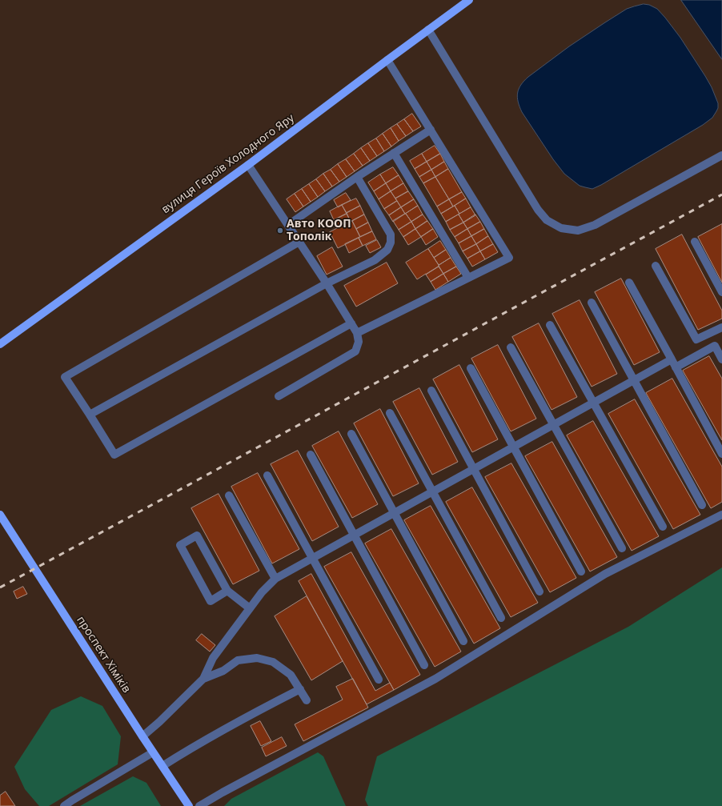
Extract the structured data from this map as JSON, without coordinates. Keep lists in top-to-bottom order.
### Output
{
  "streets": {
    "main road": ["вулиця Героїв Холодного Яру", "проспект Хіміків"]
  },
  "places": ["Авто КООП Тополік"]
}
